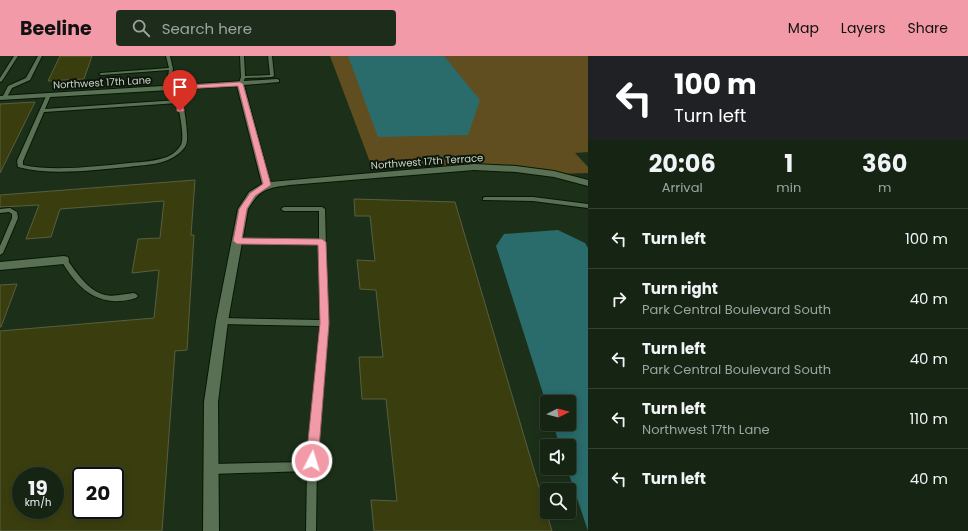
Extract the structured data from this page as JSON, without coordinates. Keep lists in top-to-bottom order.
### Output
{
  "streets": {
    "street": ["Northwest 17th Lane", "Northwest 17th Terrace"]
  },
  "north": "right",
  "page": {
    "header": "Beeline",
    "search": "Search here",
    "nav": ["Map", "Layers", "Share"],
    "turn": ["100 m", "Turn left"],
    "eta": [
      "20:06",
      "Arrival",
      "1",
      "min",
      "360",
      "m"
    ],
    "list": [
      {
        "name": "Turn left",
        "value": "100 m"
      },
      {
        "name": "Turn right",
        "note": "Park Central Boulevard South",
        "value": "40 m"
      },
      {
        "name": "Turn left",
        "note": "Park Central Boulevard South",
        "value": "40 m"
      },
      {
        "name": "Turn left",
        "note": "Northwest 17th Lane",
        "value": "110 m"
      },
      {
        "name": "Turn left",
        "value": "40 m"
      }
    ],
    "speed": "19 km/h",
    "limit": "20"
  }
}
